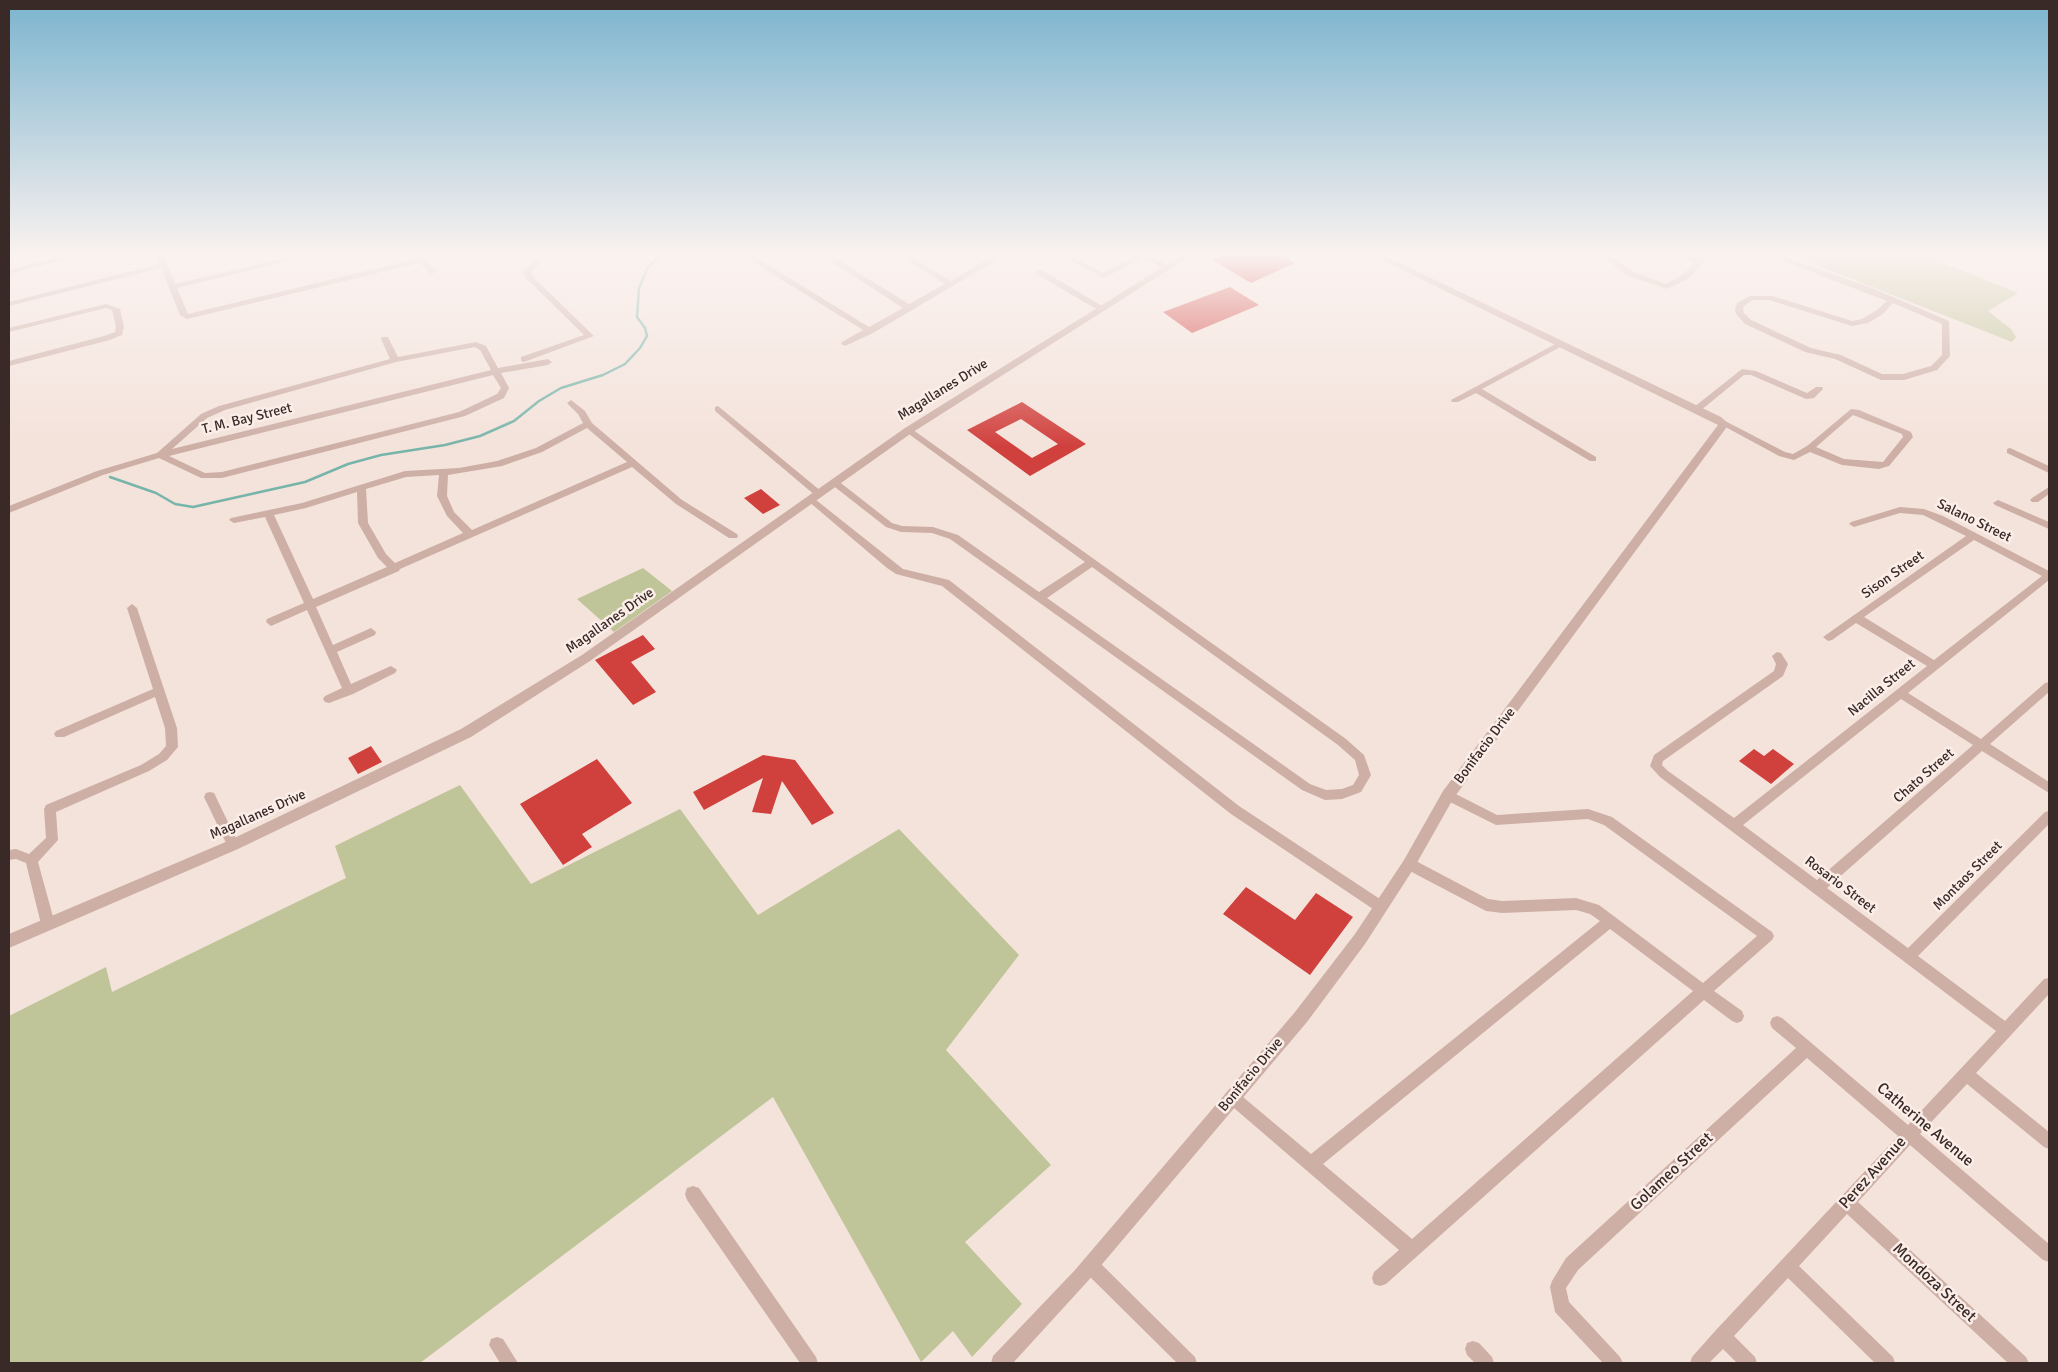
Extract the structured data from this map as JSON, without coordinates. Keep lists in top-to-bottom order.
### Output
{
  "streets": {
    "street": [
      "Magallanes Drive",
      "T. M. Bay Street",
      "Salano Street",
      "Sison Street",
      "Nacilla Street",
      "Bonifacio Drive",
      "Chato Street",
      "Montaos Street",
      "Rosario Street",
      "Catherine Avenue",
      "Golameo Street",
      "Perez Avenue",
      "Mondoza Street"
    ]
  },
  "crossings": [
    ["Salano Street", "Sison Street"],
    ["Salano Street", "Nacilla Street"],
    ["Nacilla Street", "Rosario Street"],
    ["Chato Street", "Rosario Street"],
    ["Montaos Street", "Rosario Street"],
    ["Rosario Street", "Perez Avenue"],
    ["Catherine Avenue", "Golameo Street"],
    ["Catherine Avenue", "Perez Avenue"],
    ["Perez Avenue", "Mondoza Street"]
  ]
}
